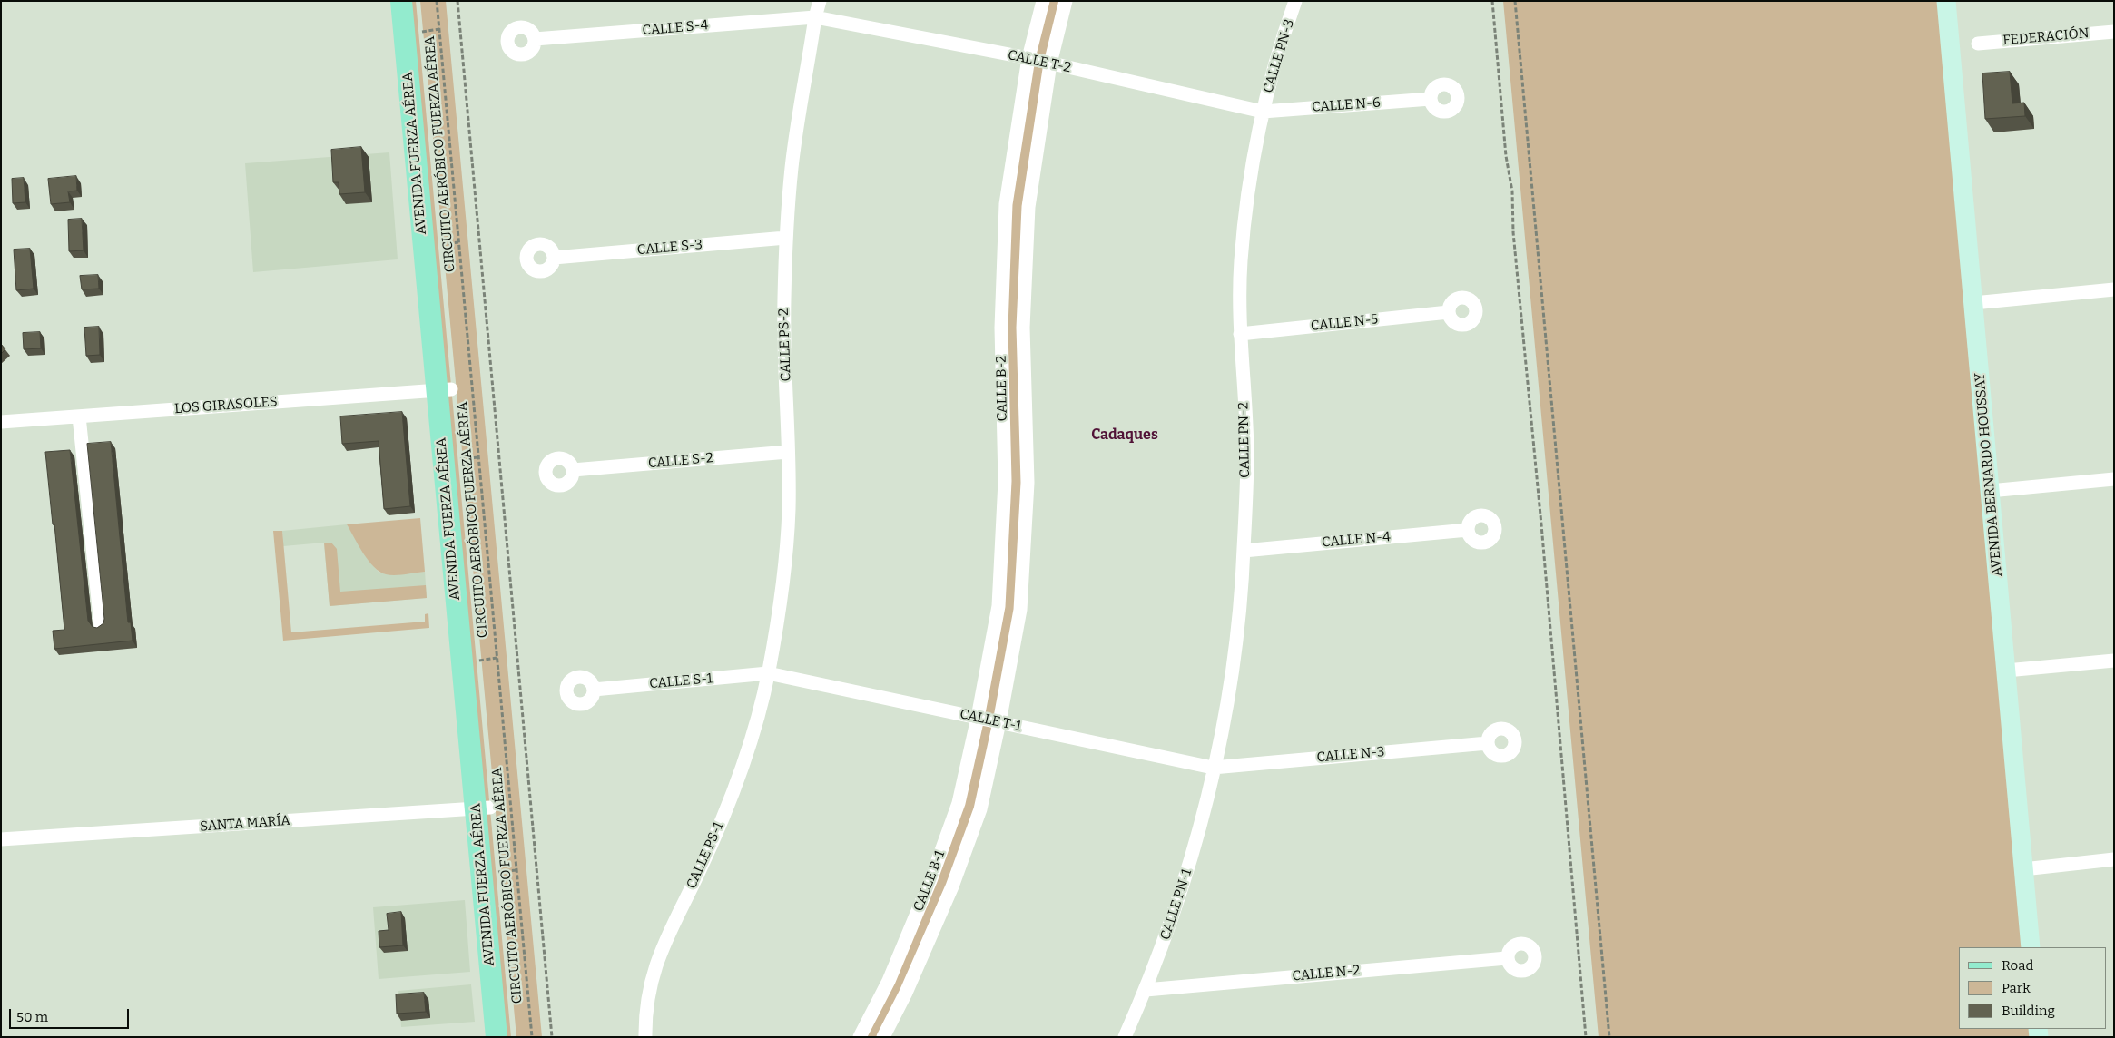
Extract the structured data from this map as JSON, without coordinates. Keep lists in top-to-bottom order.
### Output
{
  "streets": {
    "main road": ["AVENIDA FUERZA AÉREA", "AVENIDA BERNARDO HOUSSAY"],
    "street": [
      "CALLE S-4",
      "FEDERACIÓN",
      "CALLE PN-3",
      "CALLE T-2",
      "CALLE N-6",
      "CALLE S-3",
      "CALLE N-5",
      "CALLE PS-2",
      "CALLE B-2",
      "LOS GIRASOLES",
      "CALLE PN-2",
      "CALLE S-2",
      "CALLE N-4",
      "CALLE S-1",
      "CALLE T-1",
      "CALLE N-3",
      "SANTA MARÍA",
      "CALLE PS-1",
      "CALLE B-1",
      "CALLE PN-1",
      "CALLE N-2"
    ],
    "path": ["CIRCUITO AERÓBICO FUERZA AÉREA"]
  },
  "crossings": [
    ["CALLE S-4", "CALLE T-2"],
    ["CALLE S-4", "CALLE PS-2"],
    ["CALLE PN-3", "CALLE T-2"],
    ["CALLE PN-3", "CALLE N-6"],
    ["CALLE PN-3", "CALLE PN-2"],
    ["CALLE T-2", "CALLE N-6"],
    ["CALLE T-2", "CALLE PS-2"],
    ["CALLE T-2", "CALLE B-2"],
    ["CALLE T-2", "CALLE PN-2"],
    ["CALLE N-6", "CALLE PN-2"],
    ["AVENIDA FUERZA AÉREA", "CIRCUITO AERÓBICO FUERZA AÉREA"],
    ["AVENIDA FUERZA AÉREA", "LOS GIRASOLES"],
    ["AVENIDA FUERZA AÉREA", "SANTA MARÍA"],
    ["CALLE S-3", "CALLE PS-2"],
    ["CALLE N-5", "CALLE PN-2"],
    ["CALLE PS-2", "CALLE S-2"],
    ["CALLE PS-2", "CALLE S-1"],
    ["CALLE PS-2", "CALLE T-1"],
    ["CALLE PS-2", "CALLE PS-1"],
    ["CALLE B-2", "CALLE T-1"],
    ["CALLE B-2", "CALLE B-1"],
    ["CALLE PN-2", "CALLE N-4"],
    ["CALLE PN-2", "CALLE T-1"],
    ["CALLE PN-2", "CALLE N-3"],
    ["CALLE PN-2", "CALLE PN-1"],
    ["CALLE S-1", "CALLE T-1"],
    ["CALLE S-1", "CALLE PS-1"],
    ["CALLE T-1", "CALLE N-3"],
    ["CALLE T-1", "CALLE PS-1"],
    ["CALLE T-1", "CALLE B-1"],
    ["CALLE T-1", "CALLE PN-1"],
    ["CALLE N-3", "CALLE PN-1"],
    ["CALLE PN-1", "CALLE N-2"]
  ],
  "districts": ["Cadaques"],
  "legend": ["Road", "Park", "Building"],
  "scale_bar": "50 m"
}
